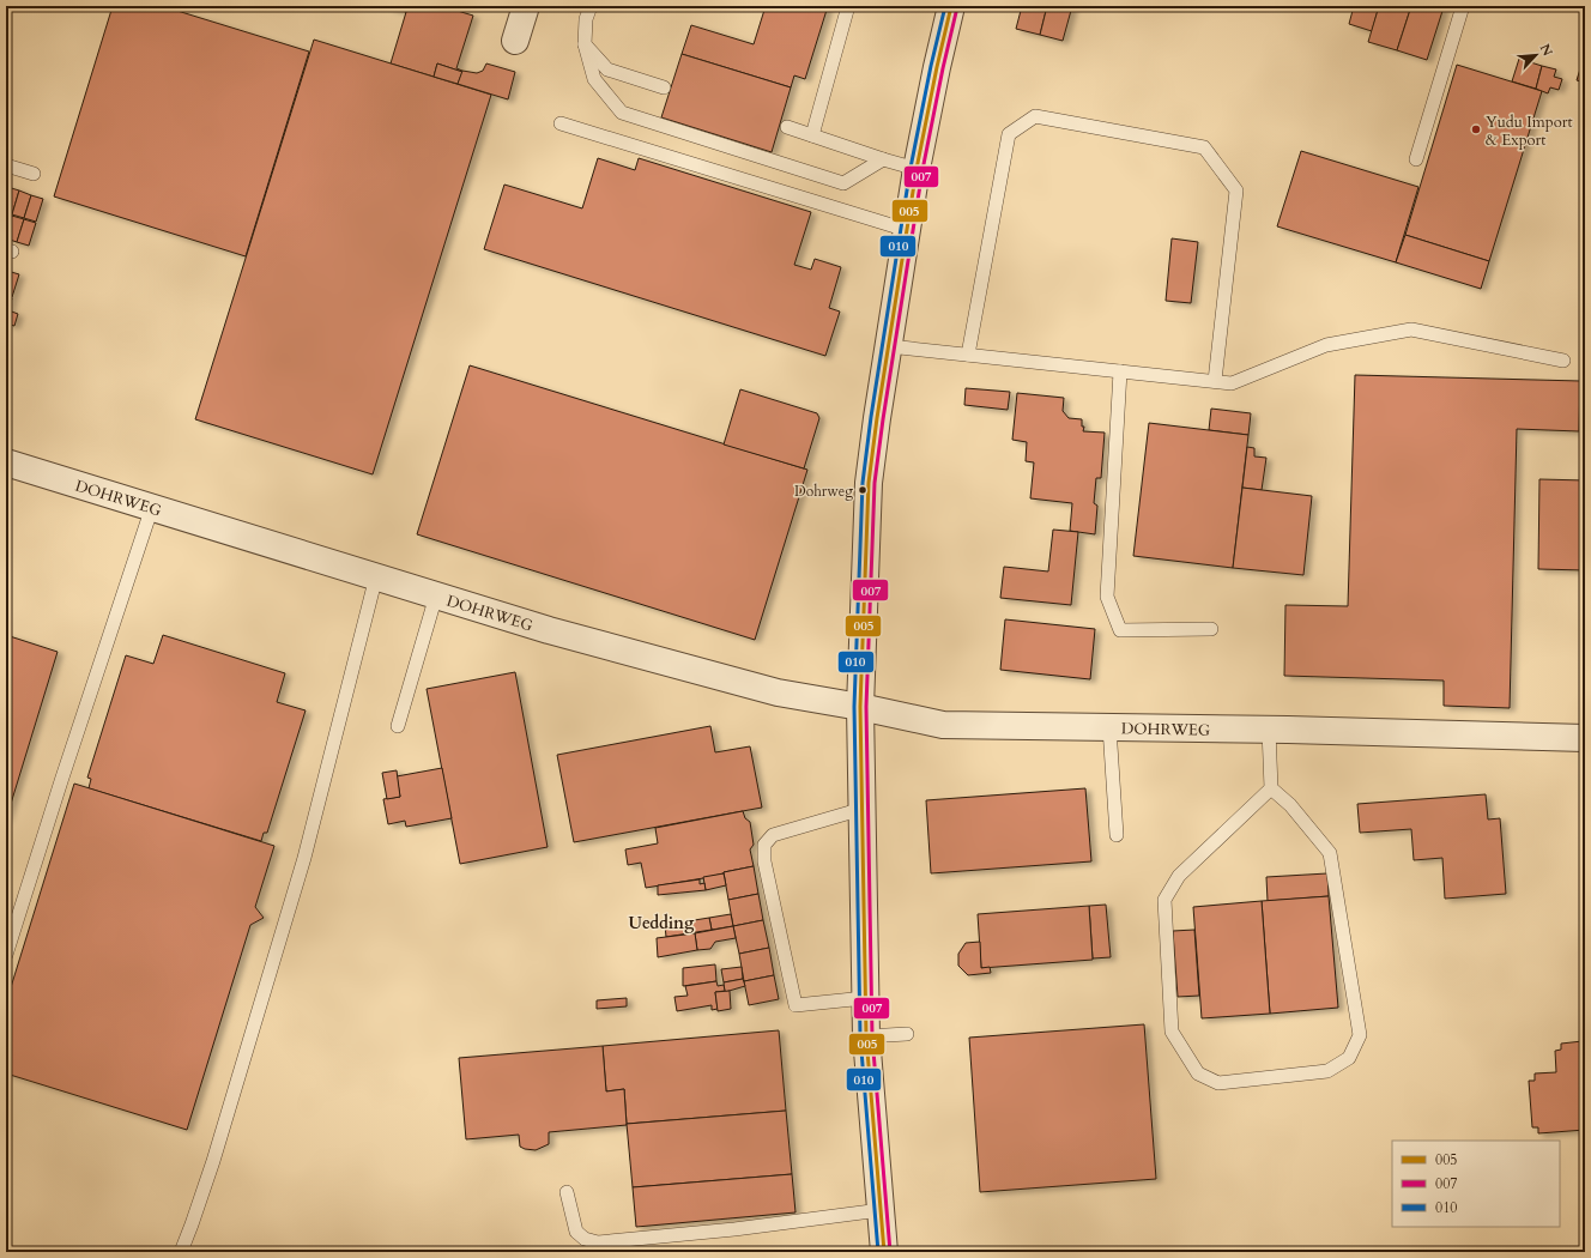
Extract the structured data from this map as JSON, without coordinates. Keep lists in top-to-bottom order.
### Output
{
  "streets": {
    "street": ["DOHRWEG"]
  },
  "districts": ["Uedding"],
  "places": ["Yudu Import & Export", "Dohrweg"],
  "lines": ["transit line 005", "transit line 010", "transit line 007"],
  "legend": ["005", "007", "010"],
  "north": "top right"
}
